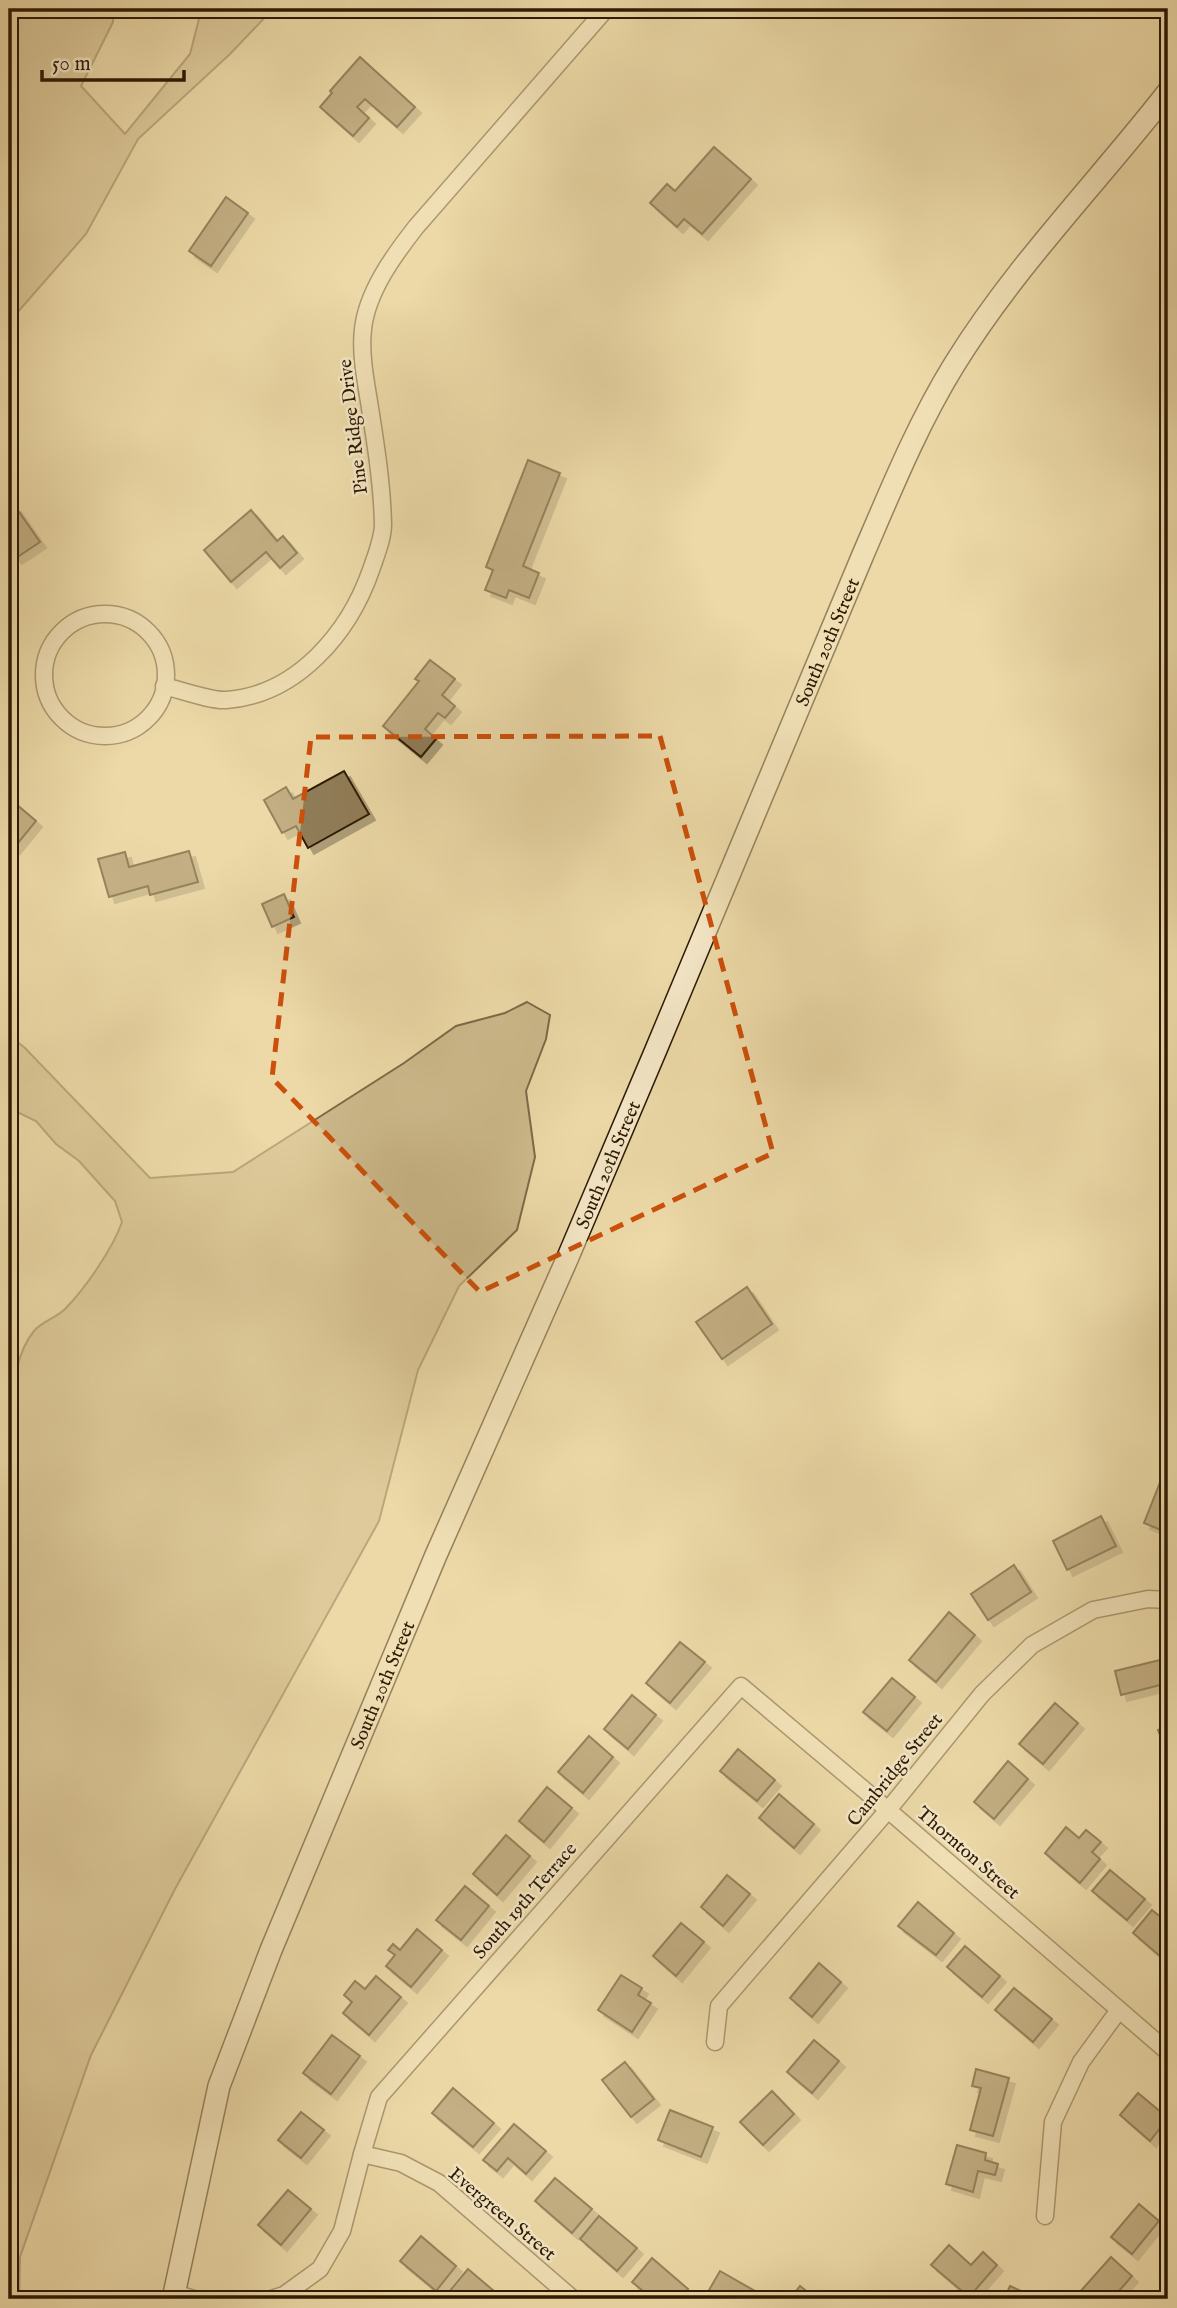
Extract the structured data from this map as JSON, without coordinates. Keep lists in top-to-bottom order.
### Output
{
  "streets": {
    "main road": ["South 20th Street"],
    "street": [
      "Pine Ridge Drive",
      "Cambridge Street",
      "Thornton Street",
      "South 19th Terrace",
      "Evergreen Street"
    ]
  },
  "crossings": [
    ["Cambridge Street", "Thornton Street"],
    ["Thornton Street", "South 19th Terrace"],
    ["South 19th Terrace", "Evergreen Street"]
  ],
  "scale_bar": "50 m"
}
